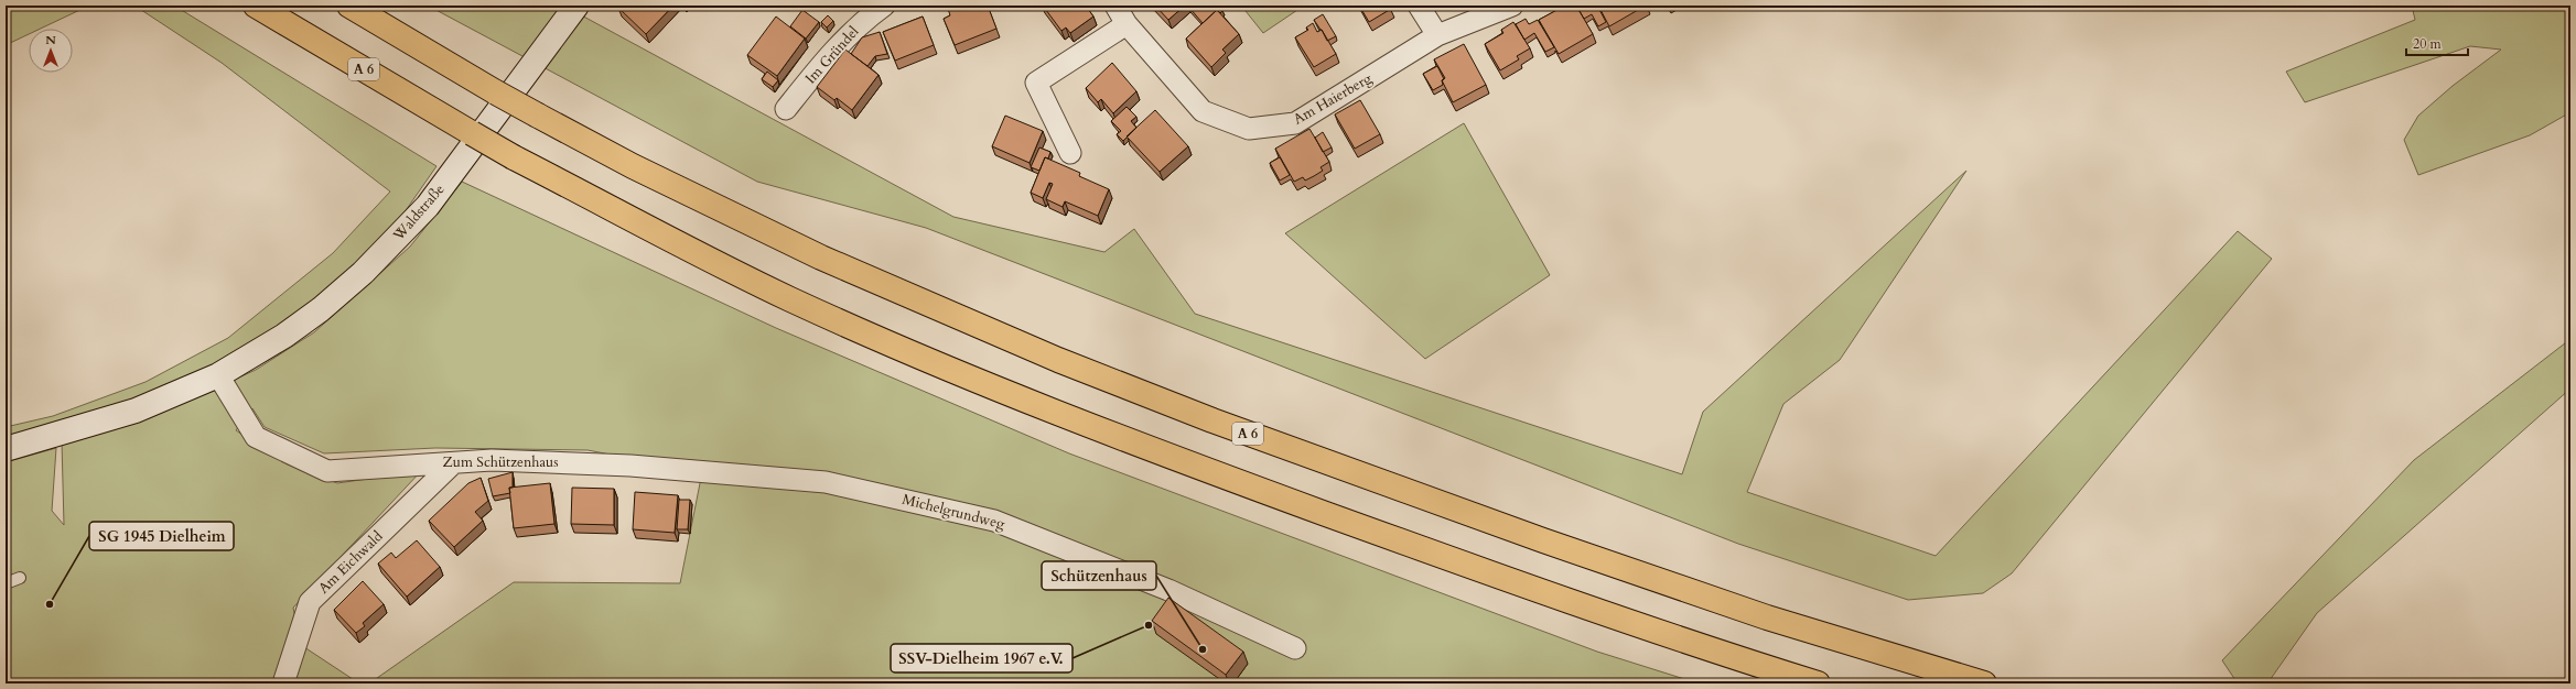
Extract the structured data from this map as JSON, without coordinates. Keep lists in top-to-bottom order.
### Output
{
  "streets": {
    "highway": ["A 6"],
    "street": [
      "Im Gründel",
      "Am Haierberg",
      "Waldstraße",
      "Zum Schützenhaus",
      "Michelgrundweg",
      "Am Eichwald"
    ]
  },
  "crossings": [
    ["Waldstraße", "Zum Schützenhaus"],
    ["Zum Schützenhaus", "Michelgrundweg"],
    ["Zum Schützenhaus", "Am Eichwald"]
  ],
  "places": ["SG 1945 Dielheim", "SSV-Dielheim 1967 e.V.", "Schützenhaus"],
  "scale_bar": "20 m",
  "north": "top"
}
